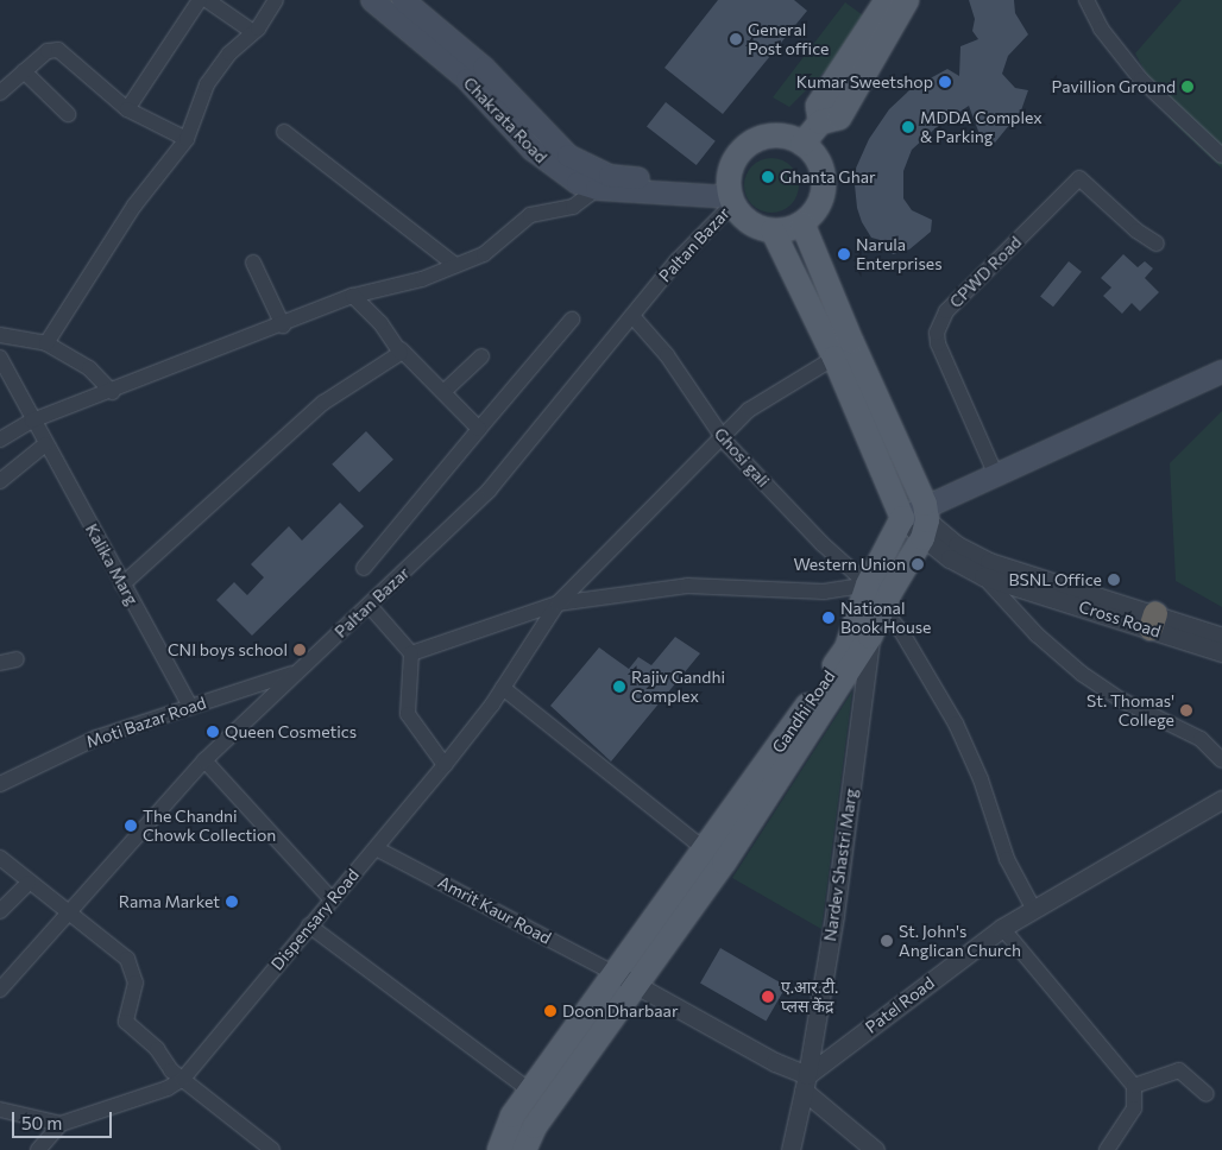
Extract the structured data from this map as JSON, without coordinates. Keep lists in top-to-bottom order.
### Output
{
  "streets": {
    "main road": ["Chakrata Road", "Gandhi Road"],
    "street": [
      "Paltan Bazar",
      "CPWD Road",
      "Ghosi gali",
      "Kalika Marg",
      "Cross Road",
      "Moti Bazar Road",
      "Nardev Shastri Marg",
      "Amrit Kaur Road",
      "Dispensary Road",
      "Patel Road"
    ]
  },
  "crossings": [
    ["Chakrata Road", "Paltan Bazar"],
    ["Paltan Bazar", "Ghosi gali"],
    ["Paltan Bazar", "Moti Bazar Road"],
    ["Ghosi gali", "Gandhi Road"],
    ["Ghosi gali", "Dispensary Road"],
    ["Kalika Marg", "Moti Bazar Road"],
    ["Cross Road", "Gandhi Road"],
    ["Gandhi Road", "Nardev Shastri Marg"],
    ["Gandhi Road", "Amrit Kaur Road"],
    ["Nardev Shastri Marg", "Patel Road"],
    ["Amrit Kaur Road", "Dispensary Road"]
  ],
  "places": [
    "General Post office",
    "Kumar Sweetshop",
    "Pavillion Ground",
    "MDDA Complex & Parking",
    "Ghanta Ghar",
    "Narula Enterprises",
    "Western Union",
    "BSNL Office",
    "National Book House",
    "CNI boys school",
    "Rajiv Gandhi Complex",
    "St. Thomas' College",
    "Queen Cosmetics",
    "The Chandni Chowk Collection",
    "Rama Market",
    "St. John's Anglican Church",
    "ए.आर.टी. प्लस केंद्र",
    "Doon Dharbaar"
  ],
  "scale_bar": "50 m"
}
